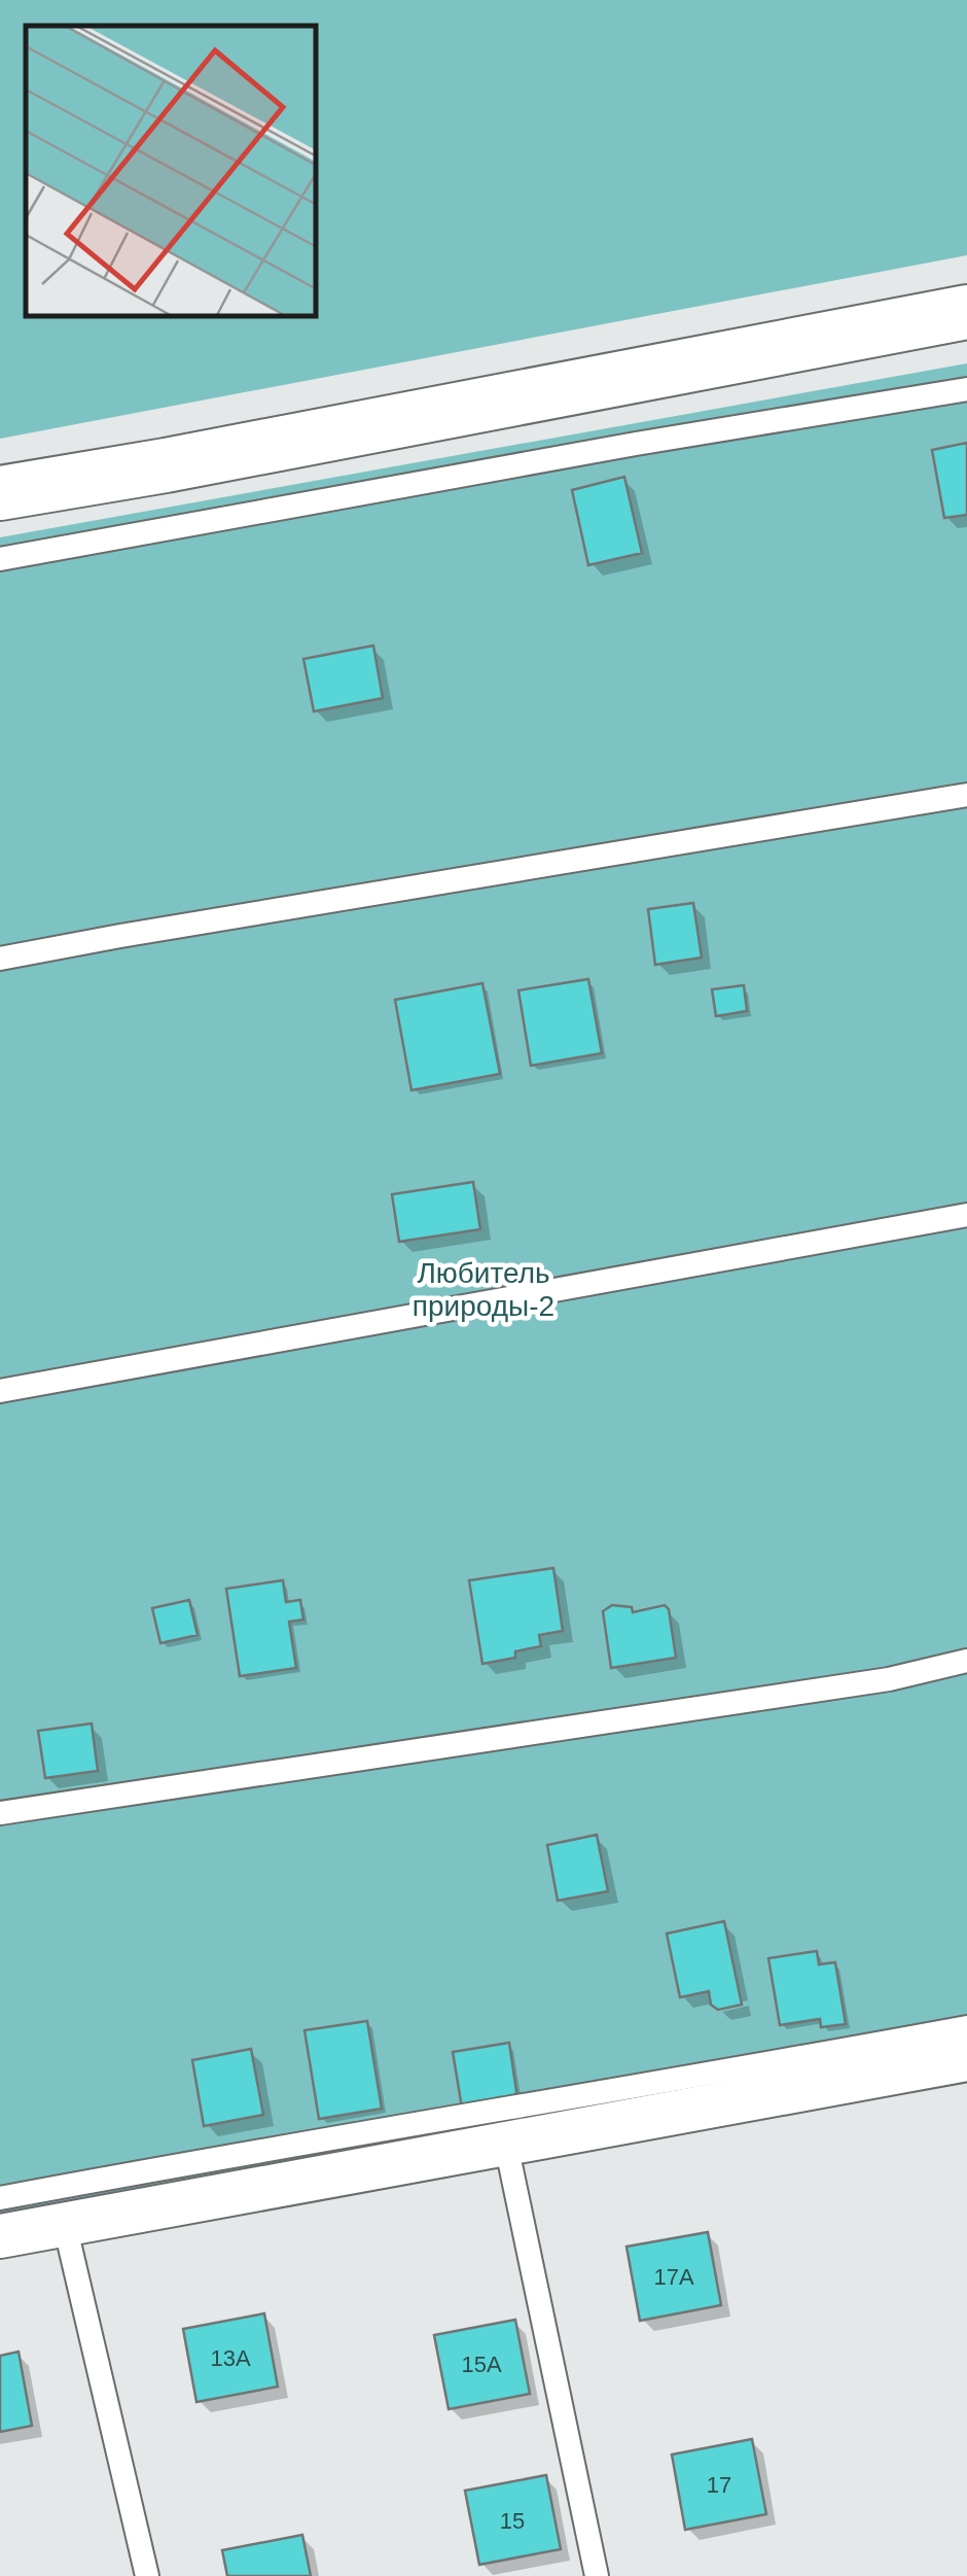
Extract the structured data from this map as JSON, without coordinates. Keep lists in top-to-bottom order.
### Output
{
  "parks": ["Любитель природы-2"],
  "house_numbers": [
    "17А",
    "13А",
    "15А",
    "17",
    "15"
  ]
}
